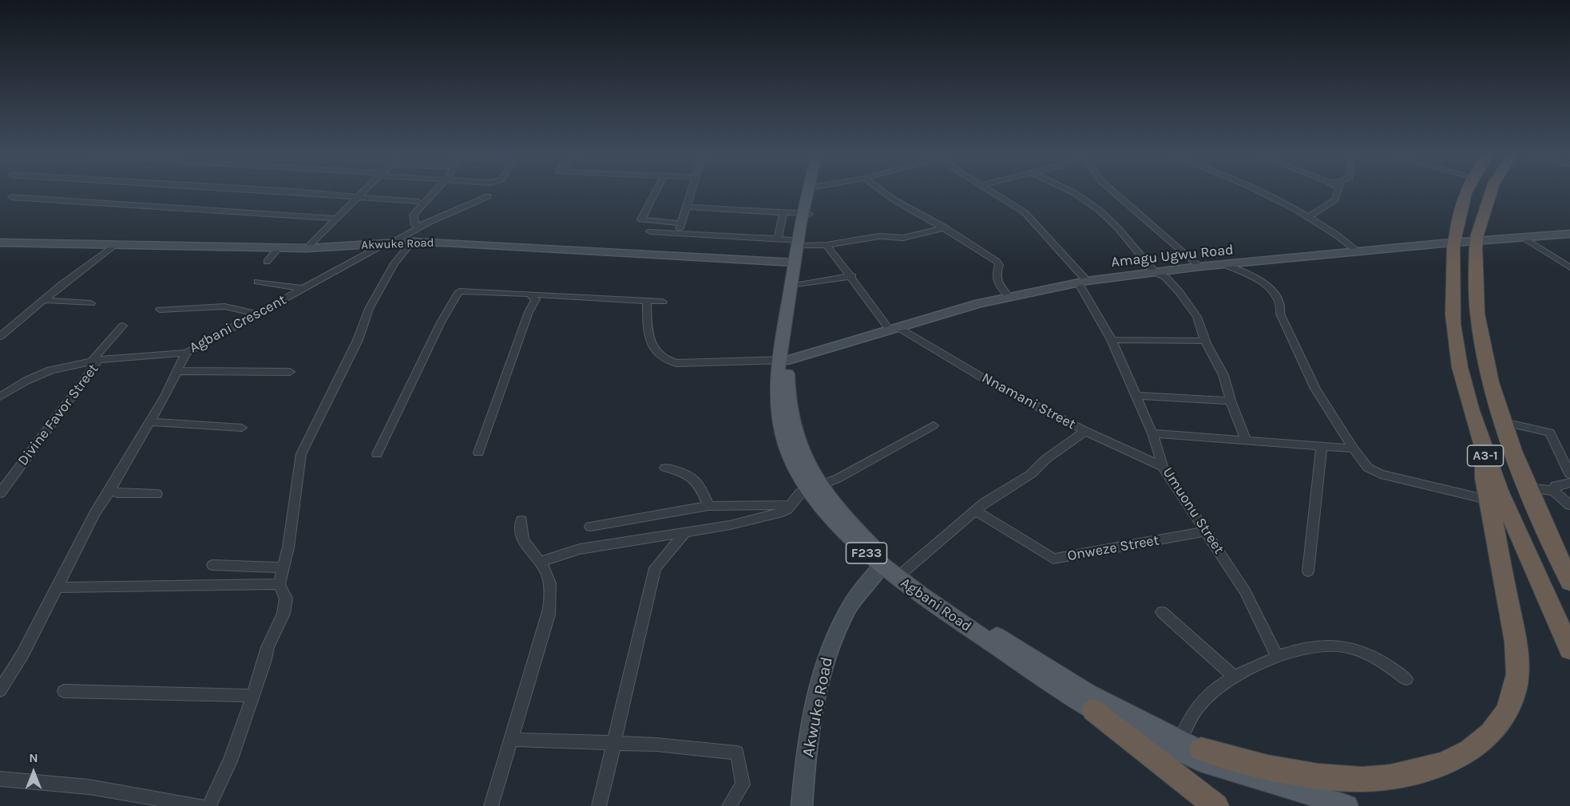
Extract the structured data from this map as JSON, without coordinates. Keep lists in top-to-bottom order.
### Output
{
  "streets": {
    "highway": ["A3-1"],
    "main road": ["F233", "Agbani Road"],
    "street": [
      "Akwuke Road",
      "Amagu Ugwu Road",
      "Agbani Crescent",
      "Nnamani Street",
      "Divine Favor Street",
      "Umuonu Street",
      "Onweze Street"
    ]
  },
  "crossings": [
    ["Akwuke Road", "Agbani Crescent"],
    ["Akwuke Road", "Agbani Road"],
    ["Amagu Ugwu Road", "Nnamani Street"],
    ["Amagu Ugwu Road", "Umuonu Street"],
    ["Amagu Ugwu Road", "Agbani Road"],
    ["Agbani Crescent", "Divine Favor Street"],
    ["Nnamani Street", "Umuonu Street"],
    ["Umuonu Street", "Onweze Street"]
  ],
  "north": "top"
}
